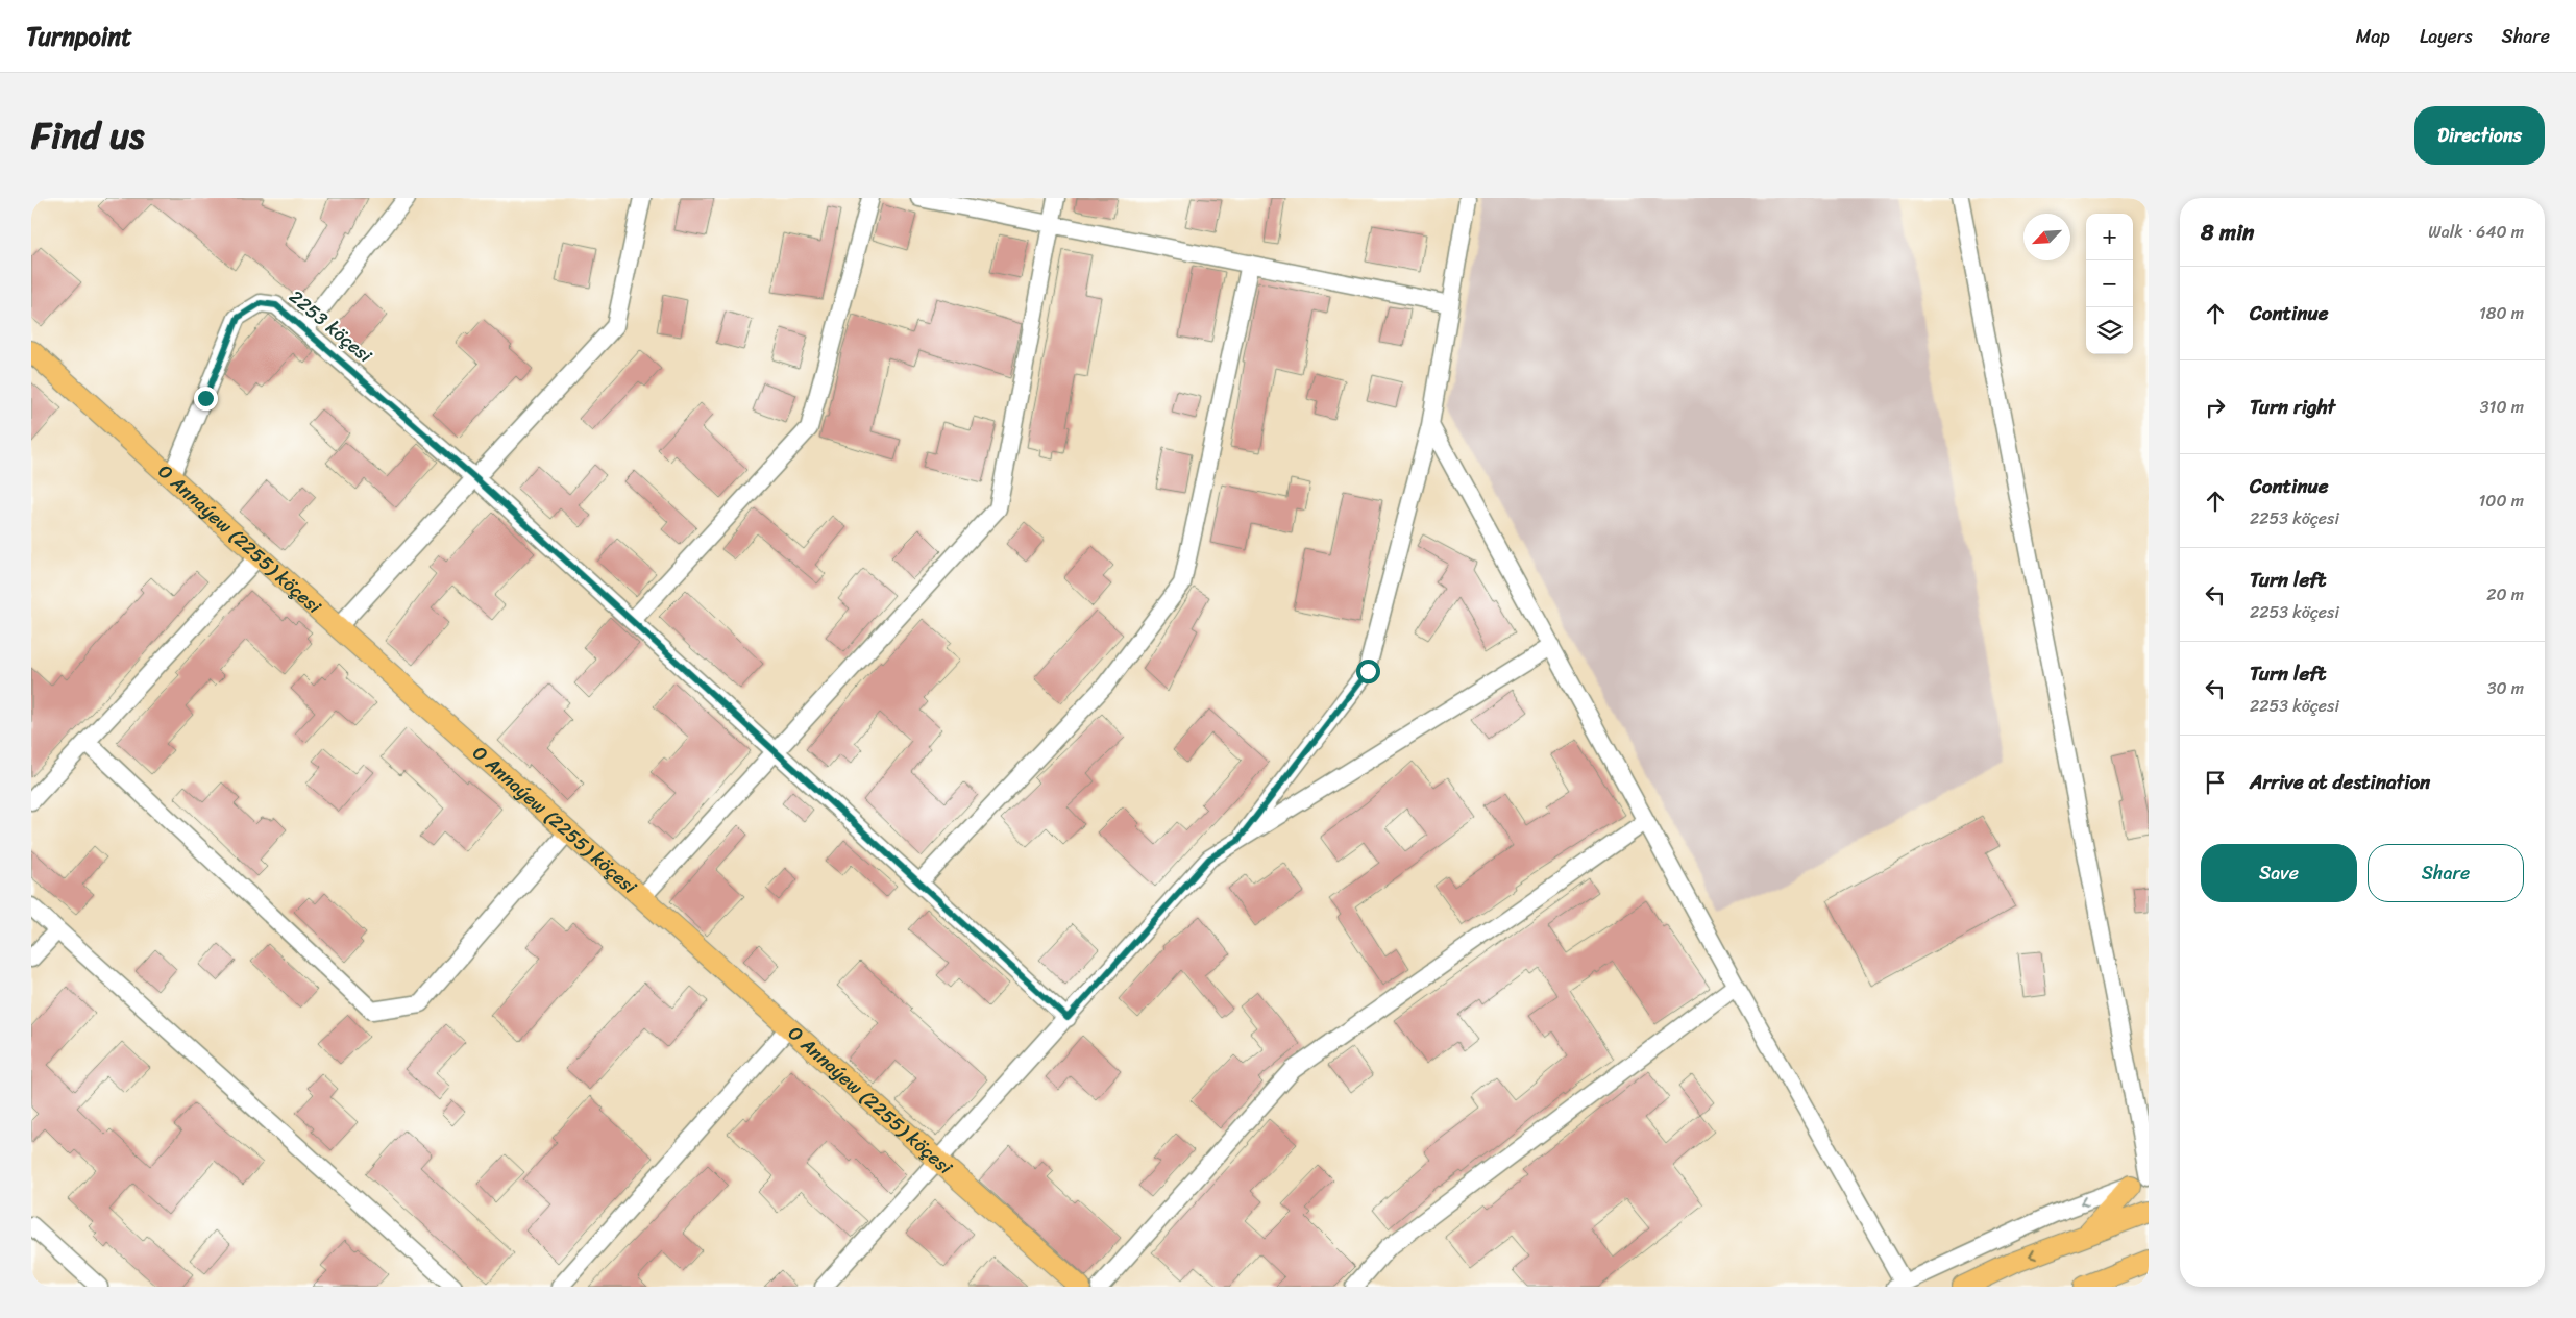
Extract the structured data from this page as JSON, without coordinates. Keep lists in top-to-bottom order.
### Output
{
  "streets": {
    "main road": ["O Annaýew (2255) köçesi"],
    "street": ["2253 köçesi"]
  },
  "crossings": [
    ["2253 köçesi", "O Annaýew (2255) köçesi"]
  ],
  "north": "bottom left",
  "page": {
    "header": "Turnpoint",
    "nav": ["Map", "Layers", "Share"],
    "title": "Find us",
    "buttons": [
      "Directions",
      ["Save", "Share"]
    ],
    "heading": ["8 min", "Walk · 640 m"],
    "map_buttons": ["+", "−"],
    "list": [
      ["Continue", "180 m"],
      ["Turn right", "310 m"],
      ["Continue", "2253 köçesi", "100 m"],
      ["Turn left", "2253 köçesi", "20 m"],
      ["Turn left", "2253 köçesi", "30 m"],
      "Arrive at destination"
    ]
  }
}
